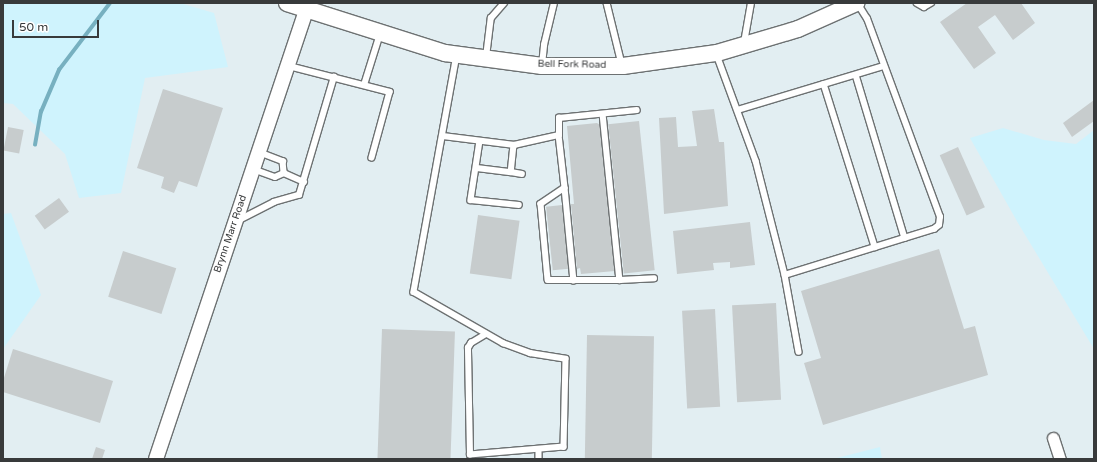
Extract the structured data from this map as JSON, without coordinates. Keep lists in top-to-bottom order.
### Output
{
  "streets": {
    "main road": ["Bell Fork Road"],
    "street": ["Brynn Marr Road"]
  },
  "crossings": [
    ["Bell Fork Road", "Brynn Marr Road"]
  ],
  "scale_bar": "50 m"
}
